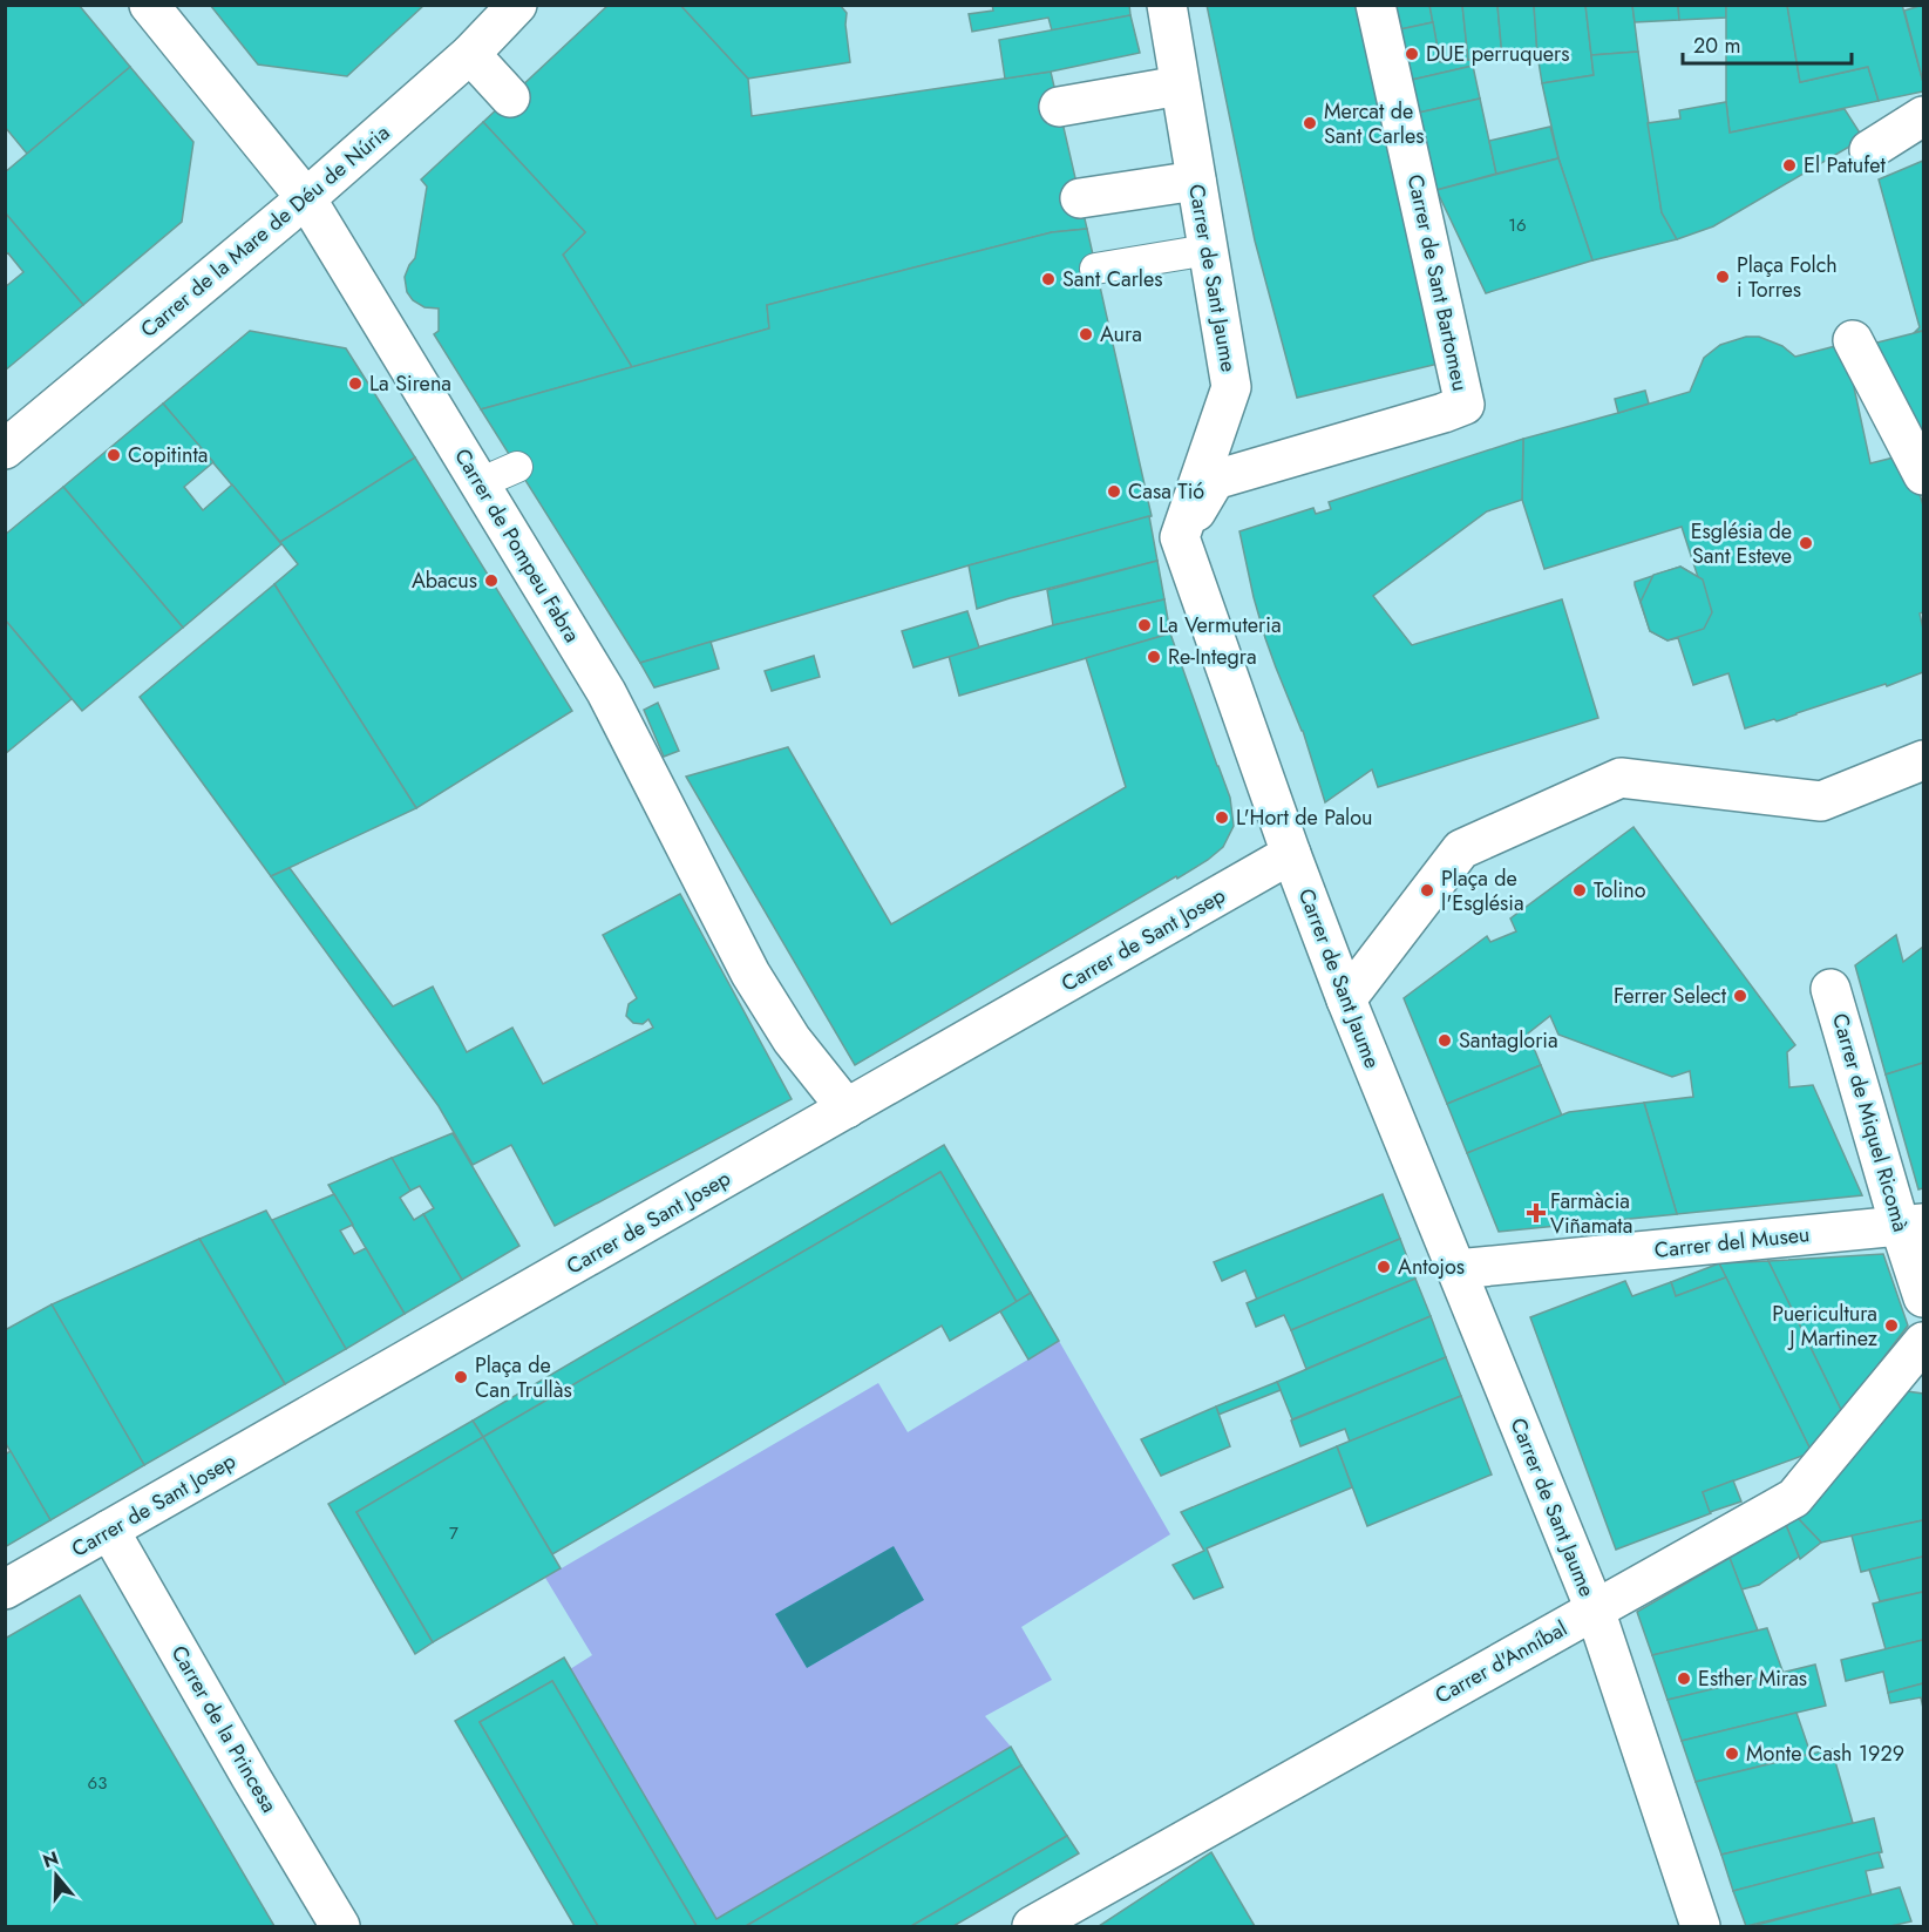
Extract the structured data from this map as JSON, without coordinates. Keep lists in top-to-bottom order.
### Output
{
  "streets": {
    "street": [
      "Carrer de la Mare de Déu de Núria",
      "Carrer de Sant Jaume",
      "Carrer de Sant Bartomeu",
      "Carrer de Pompeu Fabra",
      "Carrer de Sant Josep",
      "Carrer de Miquel Ricomà",
      "Carrer del Museu",
      "Carrer d'Anníbal",
      "Carrer de la Princesa"
    ]
  },
  "crossings": [
    ["Carrer de la Mare de Déu de Núria", "Carrer de Pompeu Fabra"],
    ["Carrer de Sant Jaume", "Carrer de Sant Bartomeu"],
    ["Carrer de Sant Jaume", "Carrer de Sant Josep"],
    ["Carrer de Sant Jaume", "Carrer del Museu"],
    ["Carrer de Sant Jaume", "Carrer d'Anníbal"],
    ["Carrer de Pompeu Fabra", "Carrer de Sant Josep"],
    ["Carrer de Sant Josep", "Carrer de la Princesa"],
    ["Carrer de Miquel Ricomà", "Carrer del Museu"]
  ],
  "places": {
    "other": [
      "DUE perruquers",
      "Mercat de Sant Carles",
      "El Patufet",
      "Plaça Folch i Torres",
      "Sant Carles",
      "Aura",
      "La Sirena",
      "Copitinta",
      "Casa Tió",
      "Església de Sant Esteve",
      "Abacus",
      "La Vermuteria",
      "Re-Integra",
      "L'Hort de Palou",
      "Plaça de l'Església",
      "Tolino",
      "Ferrer Select",
      "Santagloria",
      "Antojos",
      "Puericultura J Martinez",
      "Plaça de Can Trullàs",
      "Esther Miras",
      "Monte Cash 1929"
    ],
    "health": ["Farmàcia Viñamata"]
  },
  "house_numbers": ["16", "7", "63"],
  "scale_bar": "20 m",
  "north": "top"
}
